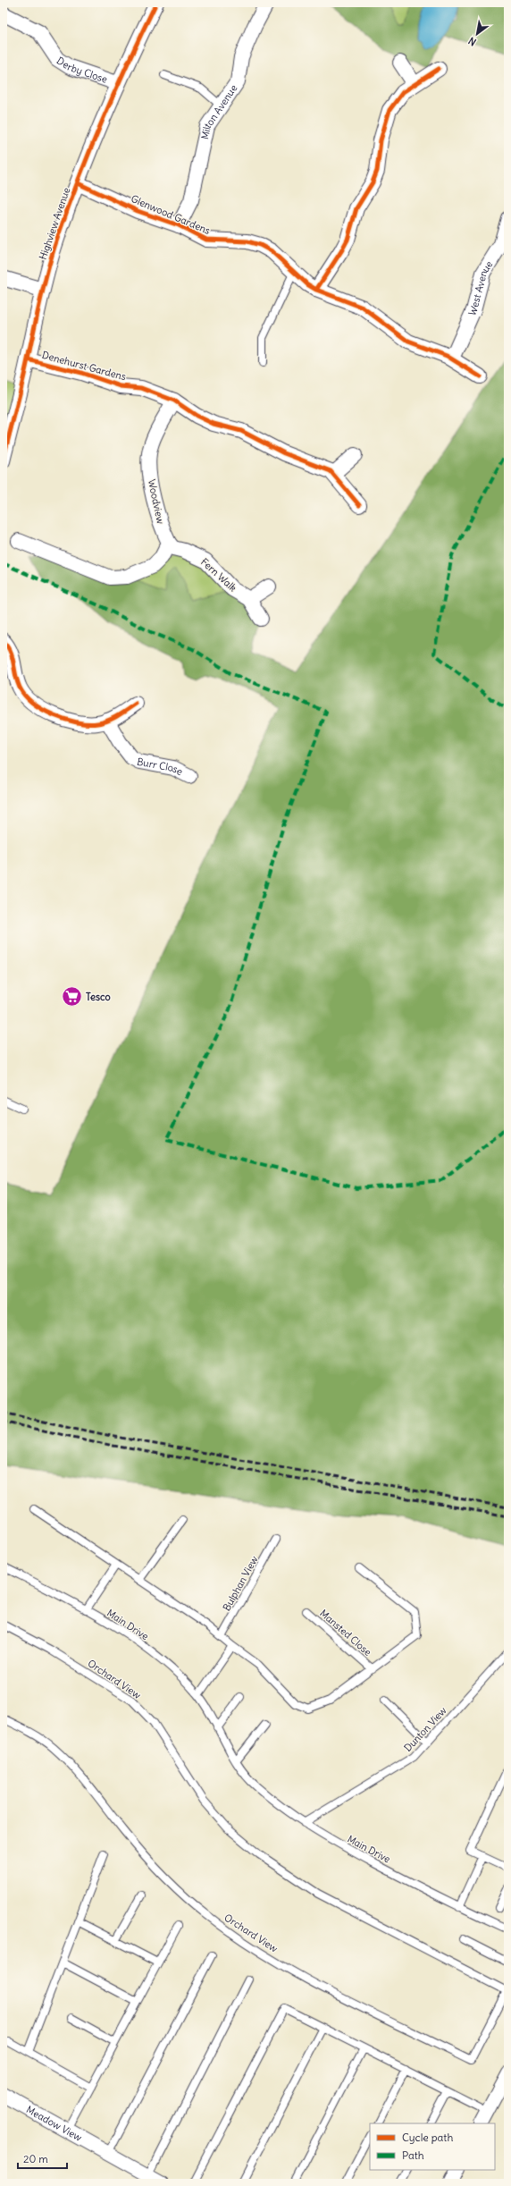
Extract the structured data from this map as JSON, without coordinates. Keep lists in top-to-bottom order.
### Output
{
  "streets": {
    "street": [
      "Derby Close",
      "Milton Avenue",
      "Glenwood Gardens",
      "Highview Avenue",
      "West Avenue",
      "Denehurst Gardens",
      "Woodview",
      "Fern Walk",
      "Burr Close",
      "Meadow View"
    ],
    "lane": [
      "Bulphan View",
      "Main Drive",
      "Mansted Close",
      "Orchard View",
      "Dunton View"
    ]
  },
  "crossings": [
    ["Derby Close", "Highview Avenue"],
    ["Milton Avenue", "Glenwood Gardens"],
    ["Glenwood Gardens", "Highview Avenue"],
    ["Glenwood Gardens", "West Avenue"],
    ["Highview Avenue", "Denehurst Gardens"],
    ["Denehurst Gardens", "Woodview"],
    ["Woodview", "Fern Walk"],
    ["Main Drive", "Dunton View"]
  ],
  "places": {
    "supermarket": ["Tesco"]
  },
  "legend": ["Cycle path", "Path"],
  "scale_bar": "20 m",
  "north": "bottom left"
}
